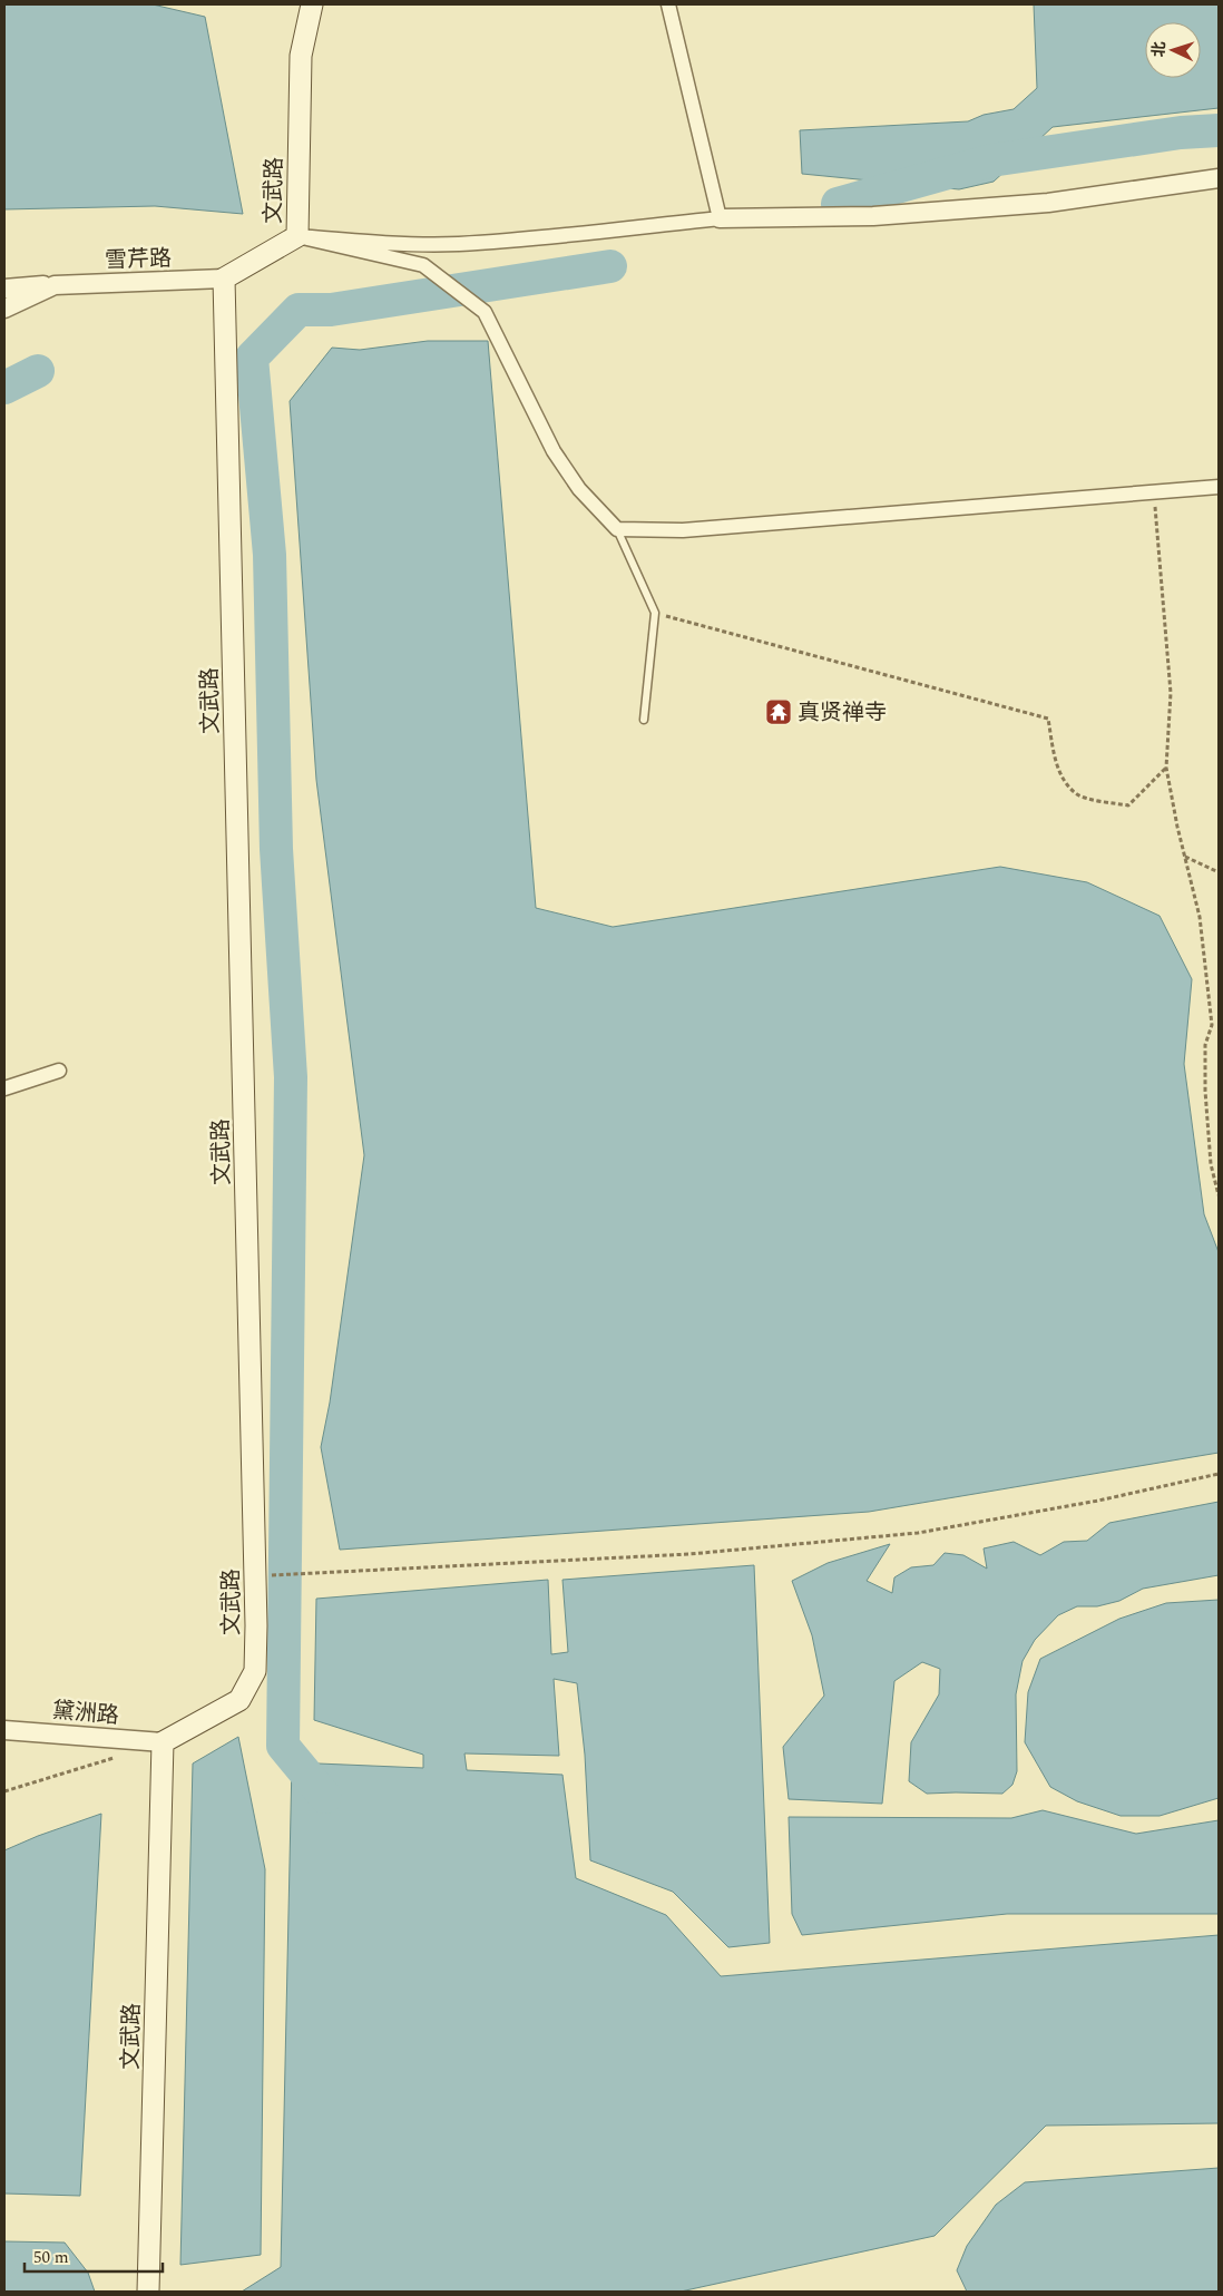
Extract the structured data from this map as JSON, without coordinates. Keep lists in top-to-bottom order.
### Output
{
  "streets": {
    "main road": ["文武路"],
    "street": ["雪芹路", "黛洲路"]
  },
  "crossings": [
    ["文武路", "雪芹路"],
    ["文武路", "黛洲路"]
  ],
  "places": {
    "temple": ["真贤禅寺"]
  },
  "scale_bar": "50 m",
  "north": "left"
}
